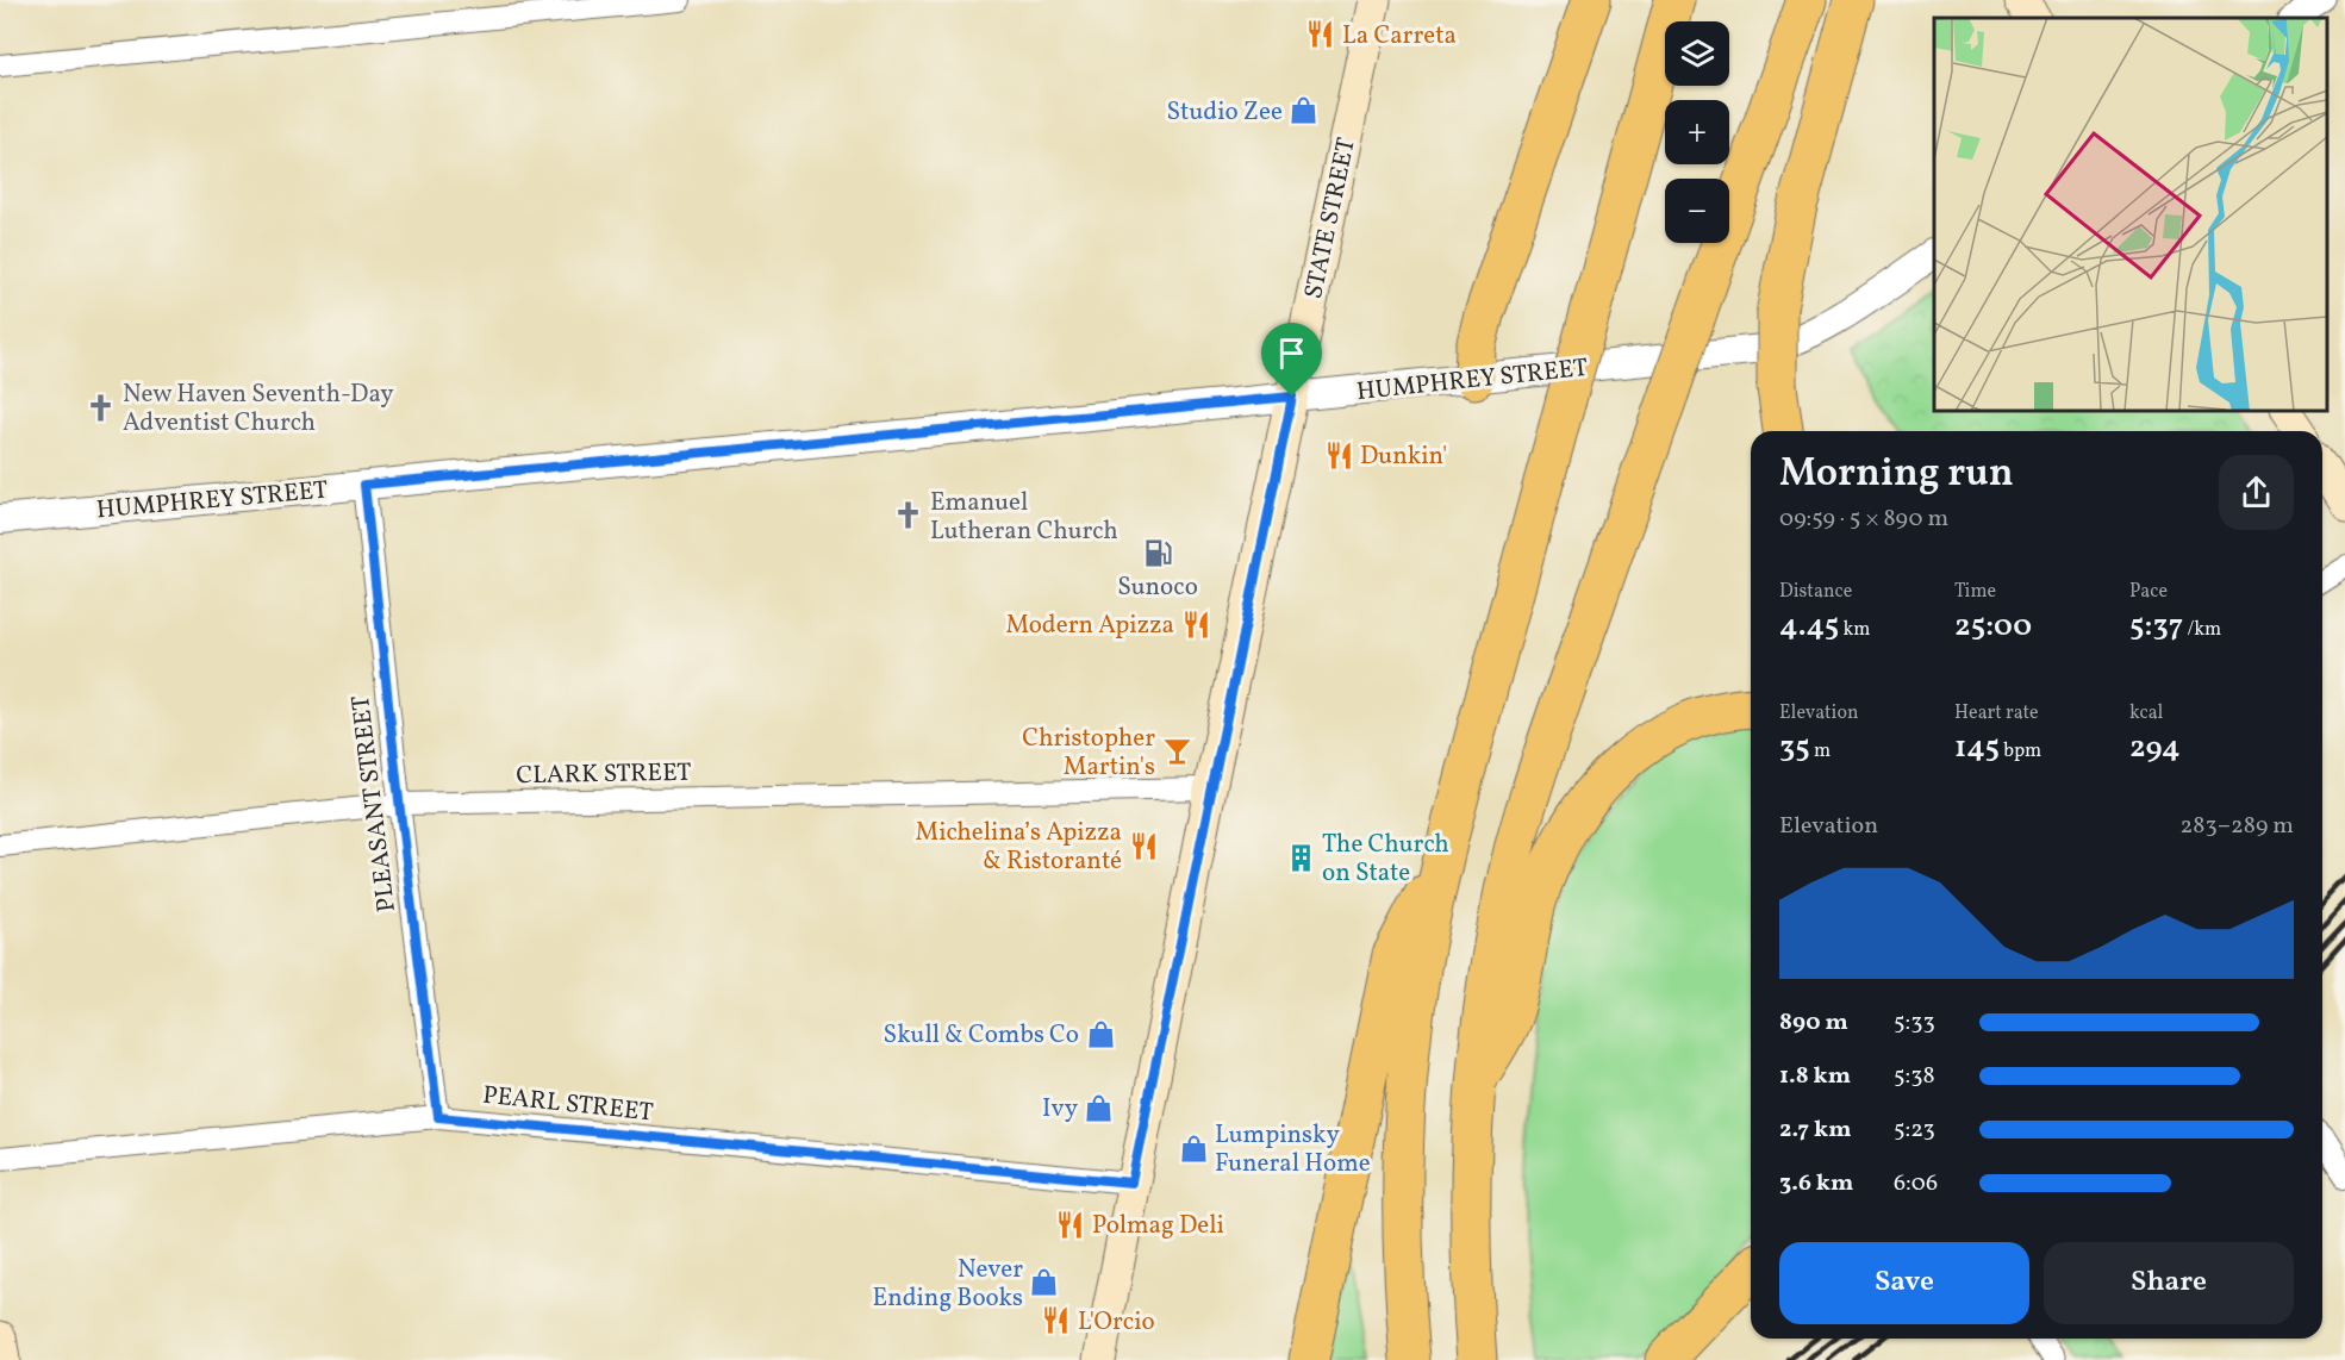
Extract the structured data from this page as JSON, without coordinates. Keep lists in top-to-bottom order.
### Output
{
  "streets": {
    "main road": ["STATE STREET"],
    "street": [
      "HUMPHREY STREET",
      "CLARK STREET",
      "PLEASANT STREET",
      "PEARL STREET"
    ]
  },
  "crossings": [
    ["STATE STREET", "HUMPHREY STREET"],
    ["STATE STREET", "CLARK STREET"],
    ["STATE STREET", "PEARL STREET"],
    ["HUMPHREY STREET", "PLEASANT STREET"],
    ["CLARK STREET", "PLEASANT STREET"],
    ["PLEASANT STREET", "PEARL STREET"]
  ],
  "places": {
    "restaurant": [
      "La Carreta",
      "Dunkin'",
      "Modern Apizza",
      "Michelina’s Apizza & Ristoranté",
      "Polmag Deli",
      "L'Orcio"
    ],
    "shop": [
      "Studio Zee",
      "Skull & Combs Co",
      "Ivy",
      "Lumpinsky Funeral Home",
      "Never Ending Books"
    ],
    "church": ["New Haven Seventh-Day Adventist Church", "Emanuel Lutheran Church"],
    "fuel station": ["Sunoco"],
    "bar": ["Christopher Martin's"],
    "building": ["The Church on State"]
  },
  "page": {
    "map_buttons": ["+", "−"],
    "heading": ["Morning run", "09:59 · 5 × 890 m"],
    "stats": [
      ["Distance", "4.45 km"],
      ["Time", "25:00"],
      ["Pace", "5:37 /km"],
      ["Elevation", "35 m"],
      ["Heart rate", "145 bpm"],
      ["kcal", "294"]
    ],
    "chart": ["Elevation", "283–289 m"],
    "list": [
      {
        "name": "890 m",
        "note": "5:33"
      },
      {
        "name": "1.8 km",
        "note": "5:38"
      },
      {
        "name": "2.7 km",
        "note": "5:23"
      },
      {
        "name": "3.6 km",
        "note": "6:06"
      }
    ],
    "buttons": ["Save", "Share"]
  }
}
